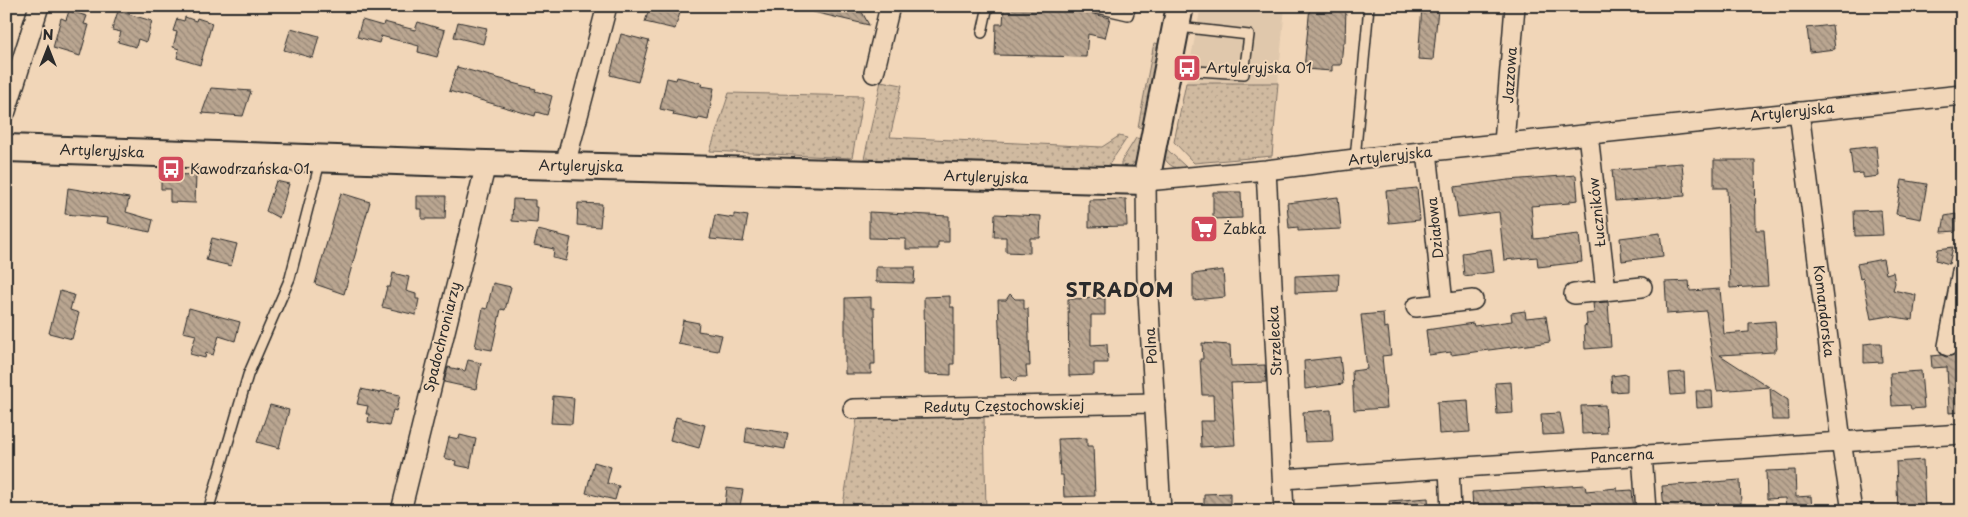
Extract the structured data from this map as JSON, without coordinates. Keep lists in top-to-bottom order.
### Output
{
  "streets": {
    "street": [
      "Jazzowa",
      "Artyleryjska",
      "Łuczników",
      "Działowa",
      "Komandorska",
      "Spadochroniarzy",
      "Strzelecka",
      "Polna",
      "Reduty Częstochowskiej",
      "Pancerna"
    ]
  },
  "crossings": [
    ["Jazzowa", "Artyleryjska"],
    ["Artyleryjska", "Łuczników"],
    ["Artyleryjska", "Działowa"],
    ["Artyleryjska", "Komandorska"],
    ["Artyleryjska", "Spadochroniarzy"],
    ["Artyleryjska", "Strzelecka"],
    ["Artyleryjska", "Polna"],
    ["Komandorska", "Pancerna"],
    ["Strzelecka", "Pancerna"],
    ["Polna", "Reduty Częstochowskiej"]
  ],
  "districts": ["STRADOM"],
  "places": {
    "bus stop": ["Artyleryjska 01", "Kawodrzańska 01"],
    "supermarket": ["Żabka"]
  },
  "north": "top"
}
